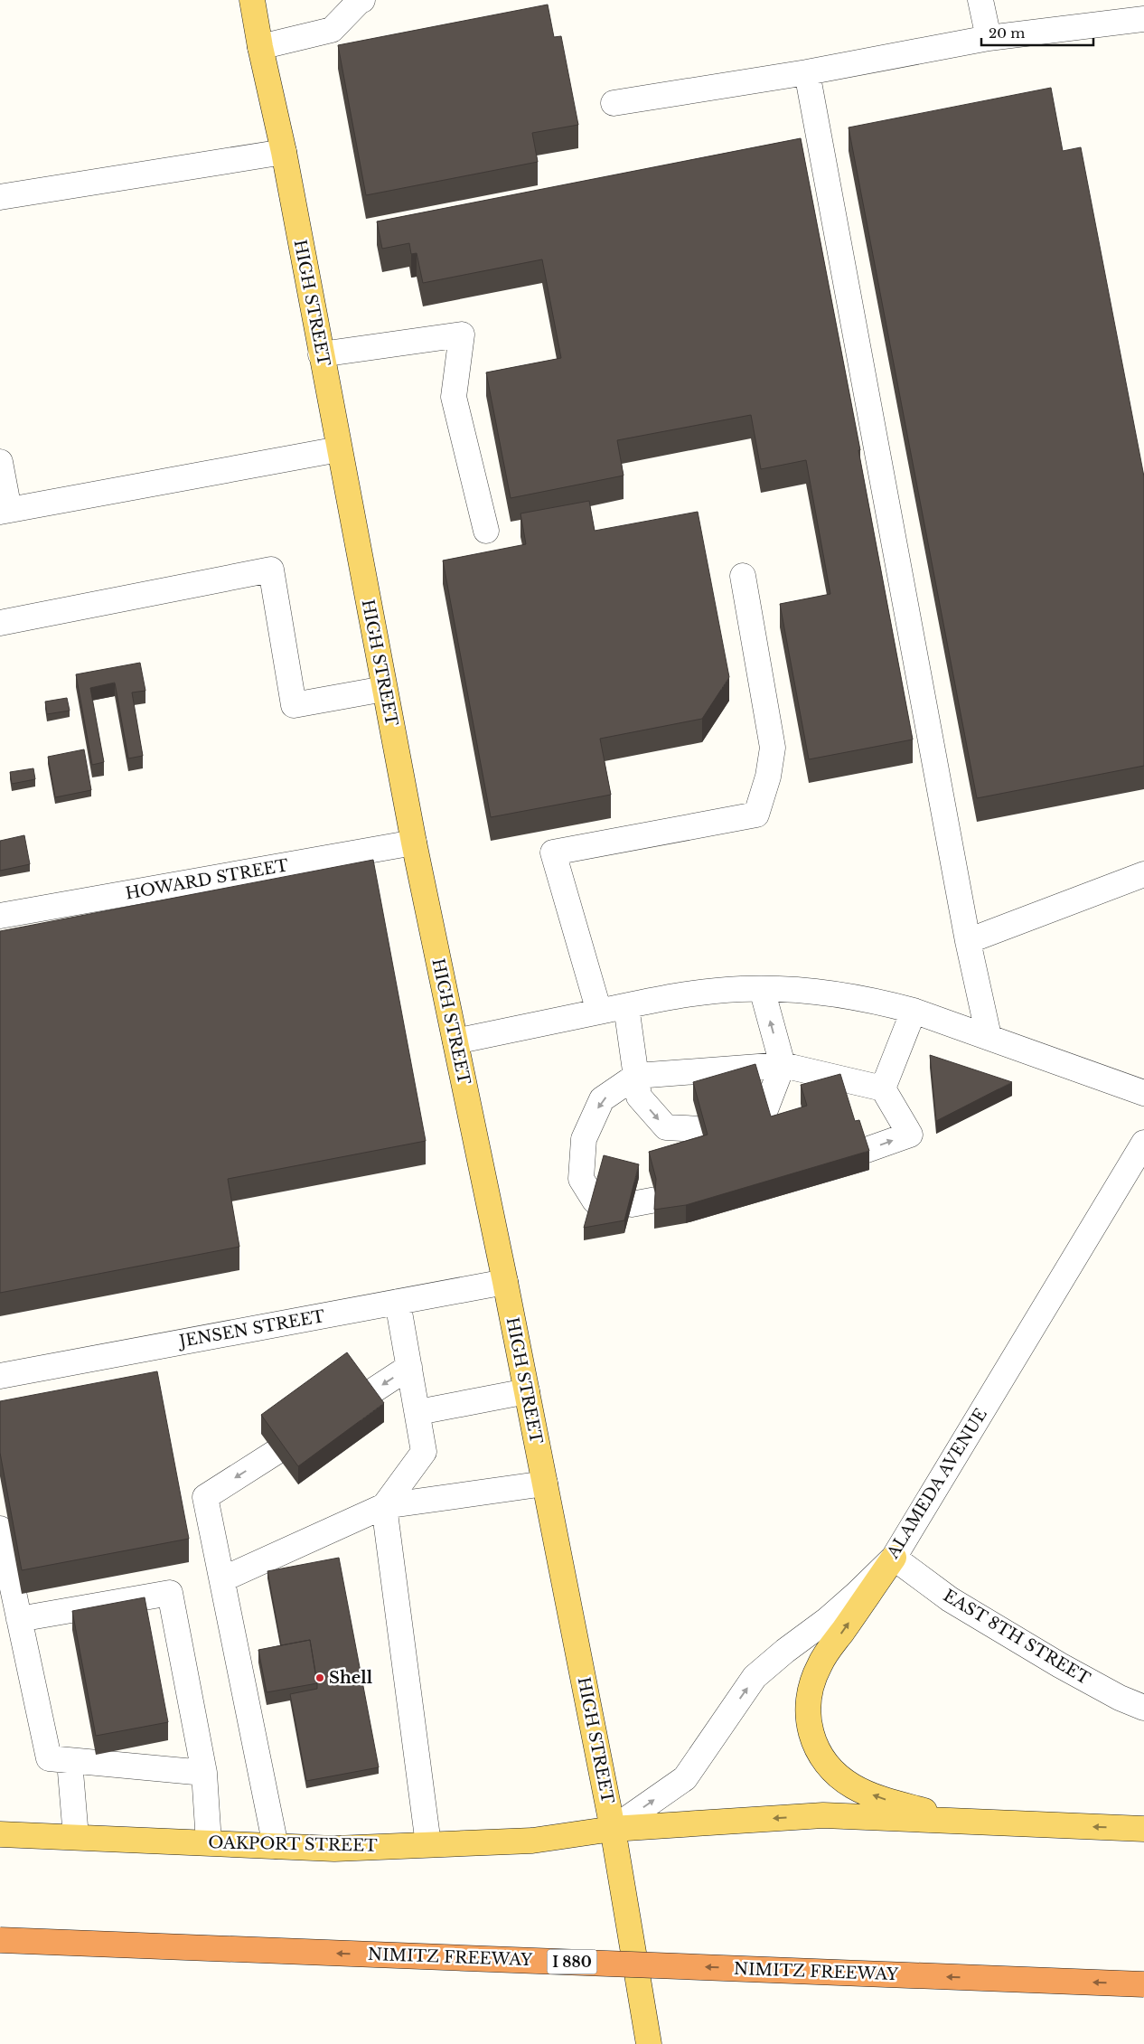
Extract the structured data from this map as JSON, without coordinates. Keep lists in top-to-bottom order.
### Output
{
  "streets": {
    "highway": ["NIMITZ FREEWAY", "I 880"],
    "main road": ["HIGH STREET", "OAKPORT STREET"],
    "street": [
      "HOWARD STREET",
      "JENSEN STREET",
      "ALAMEDA AVENUE",
      "EAST 8TH STREET"
    ]
  },
  "crossings": [
    ["HIGH STREET", "HOWARD STREET"],
    ["HIGH STREET", "JENSEN STREET"],
    ["HIGH STREET", "ALAMEDA AVENUE"],
    ["HIGH STREET", "OAKPORT STREET"],
    ["ALAMEDA AVENUE", "EAST 8TH STREET"],
    ["ALAMEDA AVENUE", "OAKPORT STREET"]
  ],
  "one_way": ["ALAMEDA AVENUE", "OAKPORT STREET", "NIMITZ FREEWAY"],
  "places": ["Shell"],
  "scale_bar": "20 m"
}
